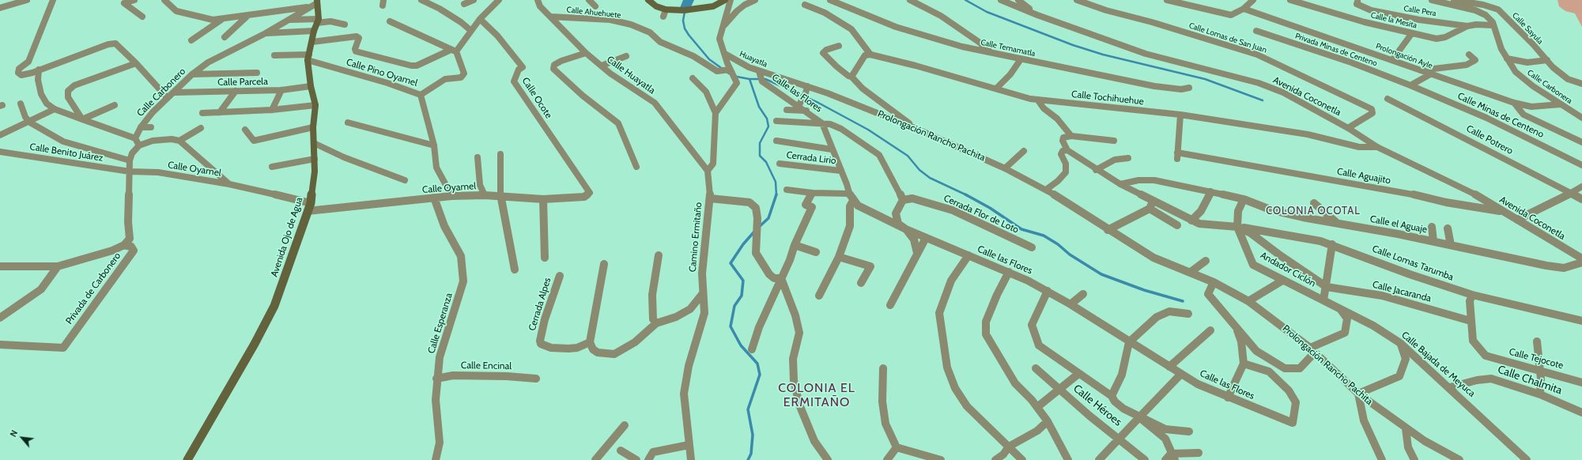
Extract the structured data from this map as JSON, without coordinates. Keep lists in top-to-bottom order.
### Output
{
  "streets": {
    "street": [
      "Calle Pera",
      "Calle Ahuehuete",
      "Calle la Mesita",
      "Calle Sayula",
      "Calle Lomas de San Juan",
      "Calle Temamatla",
      "Privada Minas de Centeno",
      "Prolongación Ayle",
      "Huayatla",
      "Calle Pino Oyamel",
      "Calle Huayatla",
      "Calle Parcela",
      "Calle Carbonera",
      "Calle Carbonero",
      "Calle las Flores",
      "Avenida Coconetla",
      "Calle Ocote",
      "Calle Tochihuehue",
      "Calle Minas de Centeno",
      "Prolongación Rancho Pachita",
      "Calle Potrero",
      "Calle Benito Juárez",
      "Cerrada Lirio",
      "Calle Oyamel",
      "Calle Aguajito",
      "Cerrada Flor de Loto",
      "Calle el Aguaje",
      "Avenida Ojo de Agua",
      "Camino Ermitaño",
      "Calle Lomas Tarumba",
      "Andador Ciclón",
      "Privada de Carbonero",
      "Calle Jacaranda",
      "Cerrada Alpes",
      "Calle Esperanza",
      "Calle Tejocote",
      "Calle Bajada de Meyuca",
      "Calle Encinal",
      "Calle Chalmita",
      "Calle Héroes"
    ]
  },
  "crossings": [
    ["Calle Pera", "Calle la Mesita"],
    ["Calle Ahuehuete", "Calle Huayatla"],
    ["Calle la Mesita", "Calle Carbonera"],
    ["Calle Lomas de San Juan", "Avenida Coconetla"],
    ["Privada Minas de Centeno", "Calle Minas de Centeno"],
    ["Prolongación Ayle", "Calle Carbonera"],
    ["Huayatla", "Calle las Flores"],
    ["Huayatla", "Prolongación Rancho Pachita"],
    ["Calle Pino Oyamel", "Calle Oyamel"],
    ["Calle Pino Oyamel", "Avenida Ojo de Agua"],
    ["Calle Huayatla", "Camino Ermitaño"],
    ["Calle Parcela", "Calle Carbonero"],
    ["Calle Parcela", "Avenida Ojo de Agua"],
    ["Calle Carbonero", "Avenida Ojo de Agua"],
    ["Calle las Flores", "Cerrada Lirio"],
    ["Avenida Coconetla", "Calle Tochihuehue"],
    ["Avenida Coconetla", "Calle Aguajito"],
    ["Calle Ocote", "Calle Oyamel"],
    ["Calle Tochihuehue", "Calle Aguajito"],
    ["Calle Benito Juárez", "Calle Oyamel"],
    ["Calle Oyamel", "Avenida Ojo de Agua"],
    ["Calle Oyamel", "Calle Esperanza"],
    ["Calle el Aguaje", "Andador Ciclón"],
    ["Calle Lomas Tarumba", "Andador Ciclón"],
    ["Andador Ciclón", "Calle Bajada de Meyuca"],
    ["Calle Jacaranda", "Calle Tejocote"],
    ["Calle Esperanza", "Calle Encinal"],
    ["Calle Bajada de Meyuca", "Calle Chalmita"]
  ],
  "districts": ["COLONIA OCOTAL", "COLONIA EL ERMITAÑO"],
  "north": "top left"
}
